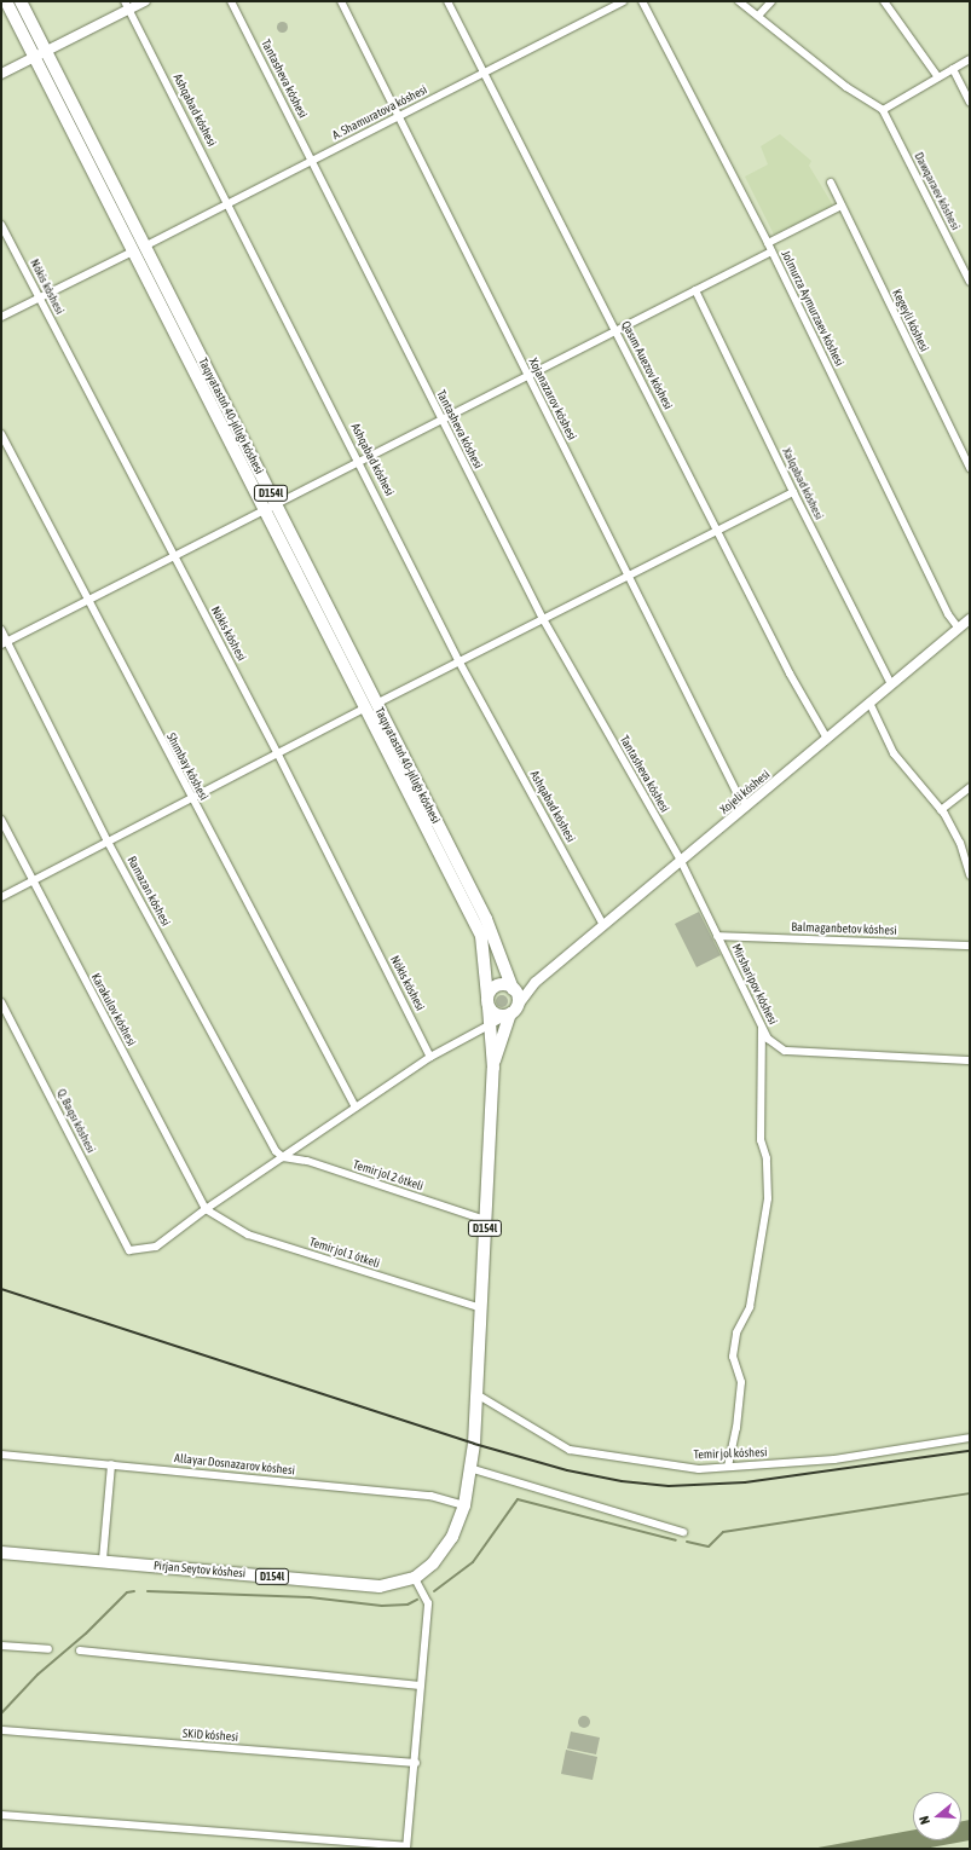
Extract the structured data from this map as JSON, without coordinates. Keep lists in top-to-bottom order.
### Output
{
  "streets": {
    "main road": ["Taqıyatastıń 40-jıllıǵı kóshesi", "D154l", "Pirjan Seytov kóshesi"],
    "street": [
      "Tantasheva kóshesi",
      "Ashqabad kóshesi",
      "A. Shamuratova kóshesi",
      "Dawqaraev kóshesi",
      "Nókis kóshesi",
      "Jolmurza Aymurzaev kóshesi",
      "Kegeyli kóshesi",
      "Qasım Auezov kóshesi",
      "Xojanazarov kóshesi",
      "Xalqabad kóshesi",
      "Shımbay kóshesi",
      "Xojeli kóshesi",
      "Ramazan kóshesi",
      "Balmaganbetov kóshesi",
      "Mirsharipov kóshesi",
      "Karakulov kóshesi",
      "Q. Baqsı kóshesi",
      "Temir jol 2 ótkeli",
      "Temir jol 1 ótkeli",
      "Temir jol kóshesi",
      "Allayar Dosnazarov kóshesi",
      "SKiD kóshesi"
    ]
  },
  "crossings": [
    ["Tantasheva kóshesi", "A. Shamuratova kóshesi"],
    ["Tantasheva kóshesi", "Xojeli kóshesi"],
    ["Tantasheva kóshesi", "Mirsharipov kóshesi"],
    ["Ashqabad kóshesi", "A. Shamuratova kóshesi"],
    ["Ashqabad kóshesi", "Xojeli kóshesi"],
    ["A. Shamuratova kóshesi", "Qasım Auezov kóshesi"],
    ["A. Shamuratova kóshesi", "Xojanazarov kóshesi"],
    ["A. Shamuratova kóshesi", "Taqıyatastıń 40-jıllıǵı kóshesi"],
    ["Jolmurza Aymurzaev kóshesi", "Xojeli kóshesi"],
    ["Qasım Auezov kóshesi", "Xojeli kóshesi"],
    ["Xojanazarov kóshesi", "Xojeli kóshesi"],
    ["Taqıyatastıń 40-jıllıǵı kóshesi", "D154l"],
    ["Xalqabad kóshesi", "Xojeli kóshesi"],
    ["D154l", "Temir jol 2 ótkeli"],
    ["D154l", "Temir jol 1 ótkeli"],
    ["D154l", "Temir jol kóshesi"],
    ["D154l", "Pirjan Seytov kóshesi"],
    ["Xojeli kóshesi", "Mirsharipov kóshesi"],
    ["Ramazan kóshesi", "Temir jol 2 ótkeli"],
    ["Balmaganbetov kóshesi", "Mirsharipov kóshesi"],
    ["Karakulov kóshesi", "Q. Baqsı kóshesi"],
    ["Karakulov kóshesi", "Temir jol 1 ótkeli"],
    ["Q. Baqsı kóshesi", "Temir jol 1 ótkeli"],
    ["Allayar Dosnazarov kóshesi", "Pirjan Seytov kóshesi"]
  ],
  "north": "left"
}
